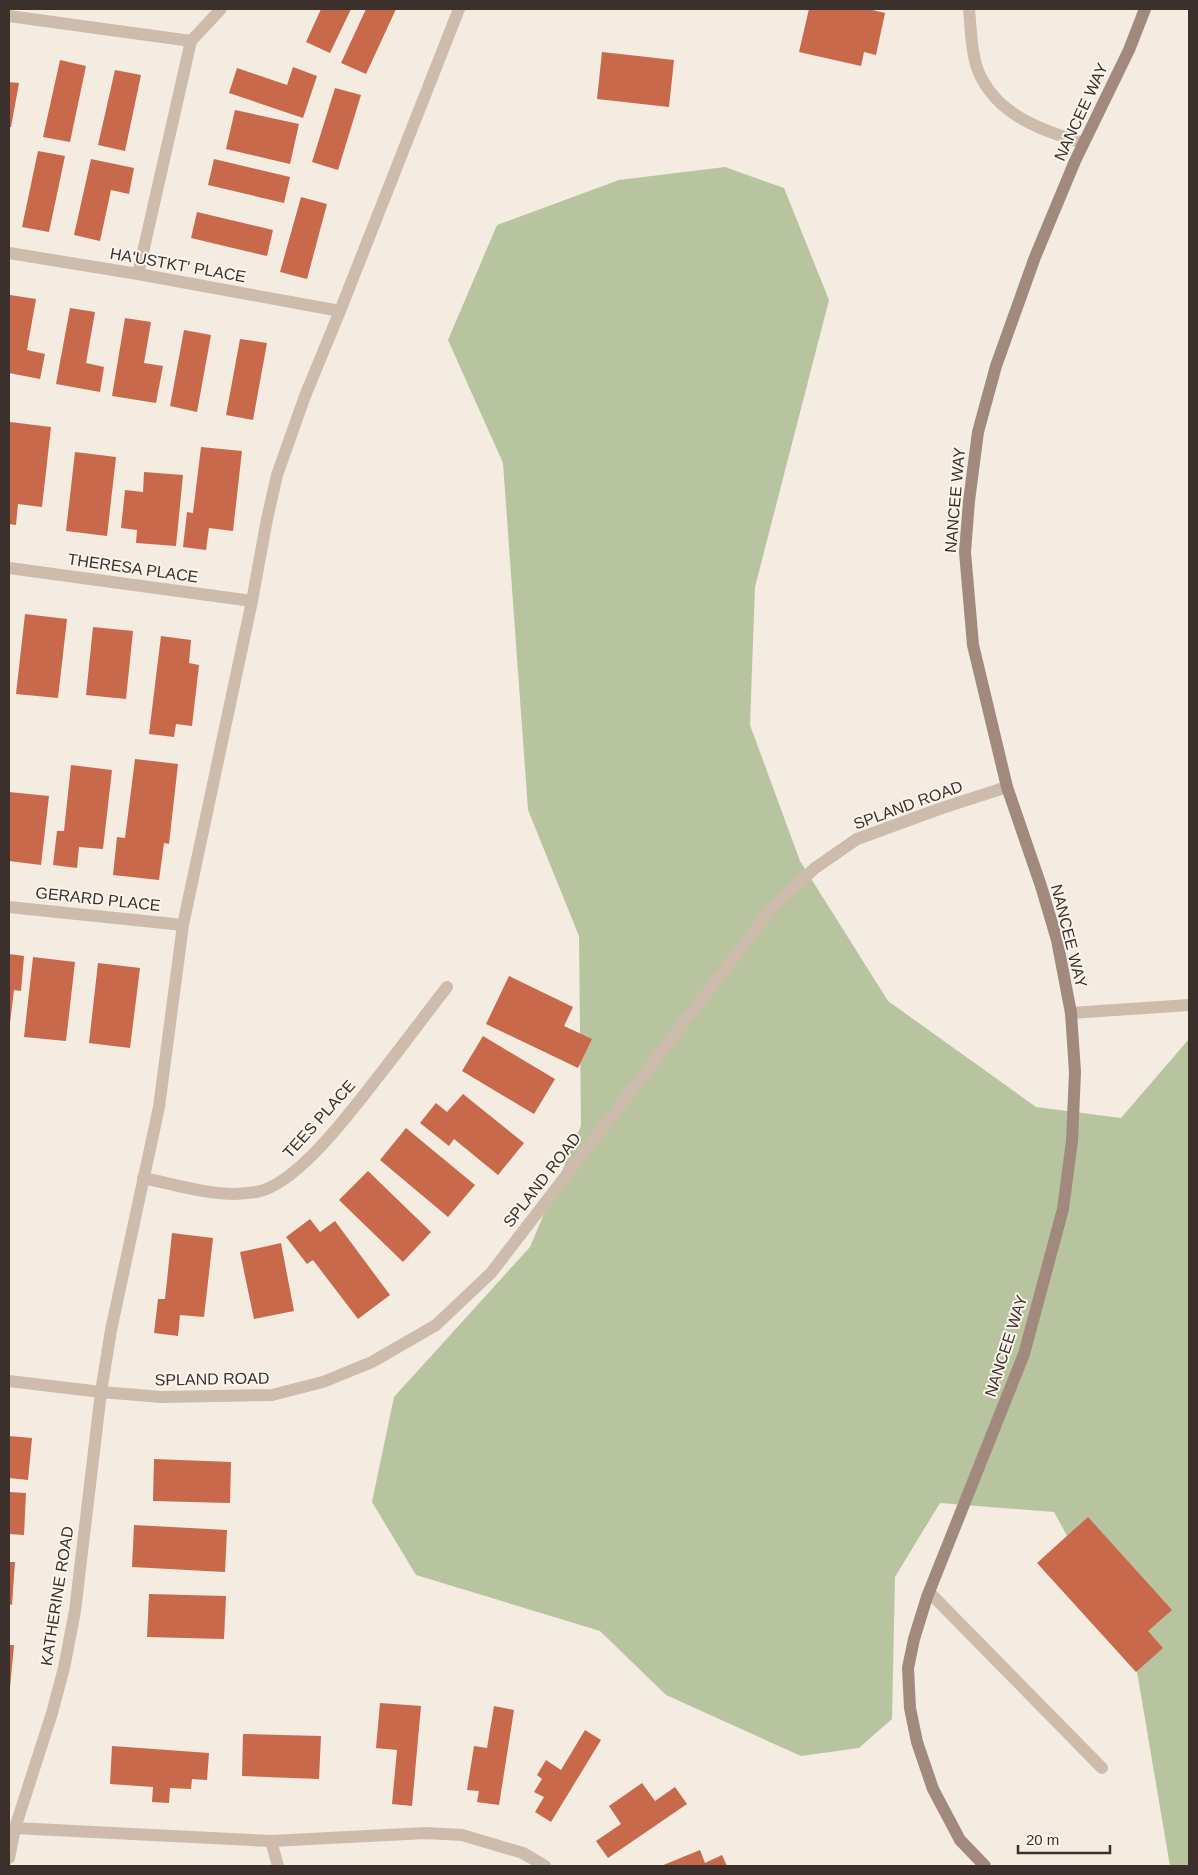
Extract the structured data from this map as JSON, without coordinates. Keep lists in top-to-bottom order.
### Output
{
  "streets": {
    "street": [
      "NANCEE WAY",
      "HA'USTKT' PLACE",
      "THERESA PLACE",
      "SPLAND ROAD",
      "GERARD PLACE",
      "TEES PLACE",
      "KATHERINE ROAD"
    ]
  },
  "crossings": [
    ["NANCEE WAY", "SPLAND ROAD"],
    ["HA'USTKT' PLACE", "KATHERINE ROAD"],
    ["THERESA PLACE", "KATHERINE ROAD"],
    ["SPLAND ROAD", "KATHERINE ROAD"],
    ["GERARD PLACE", "KATHERINE ROAD"],
    ["TEES PLACE", "KATHERINE ROAD"]
  ],
  "scale_bar": "20 m"
}
